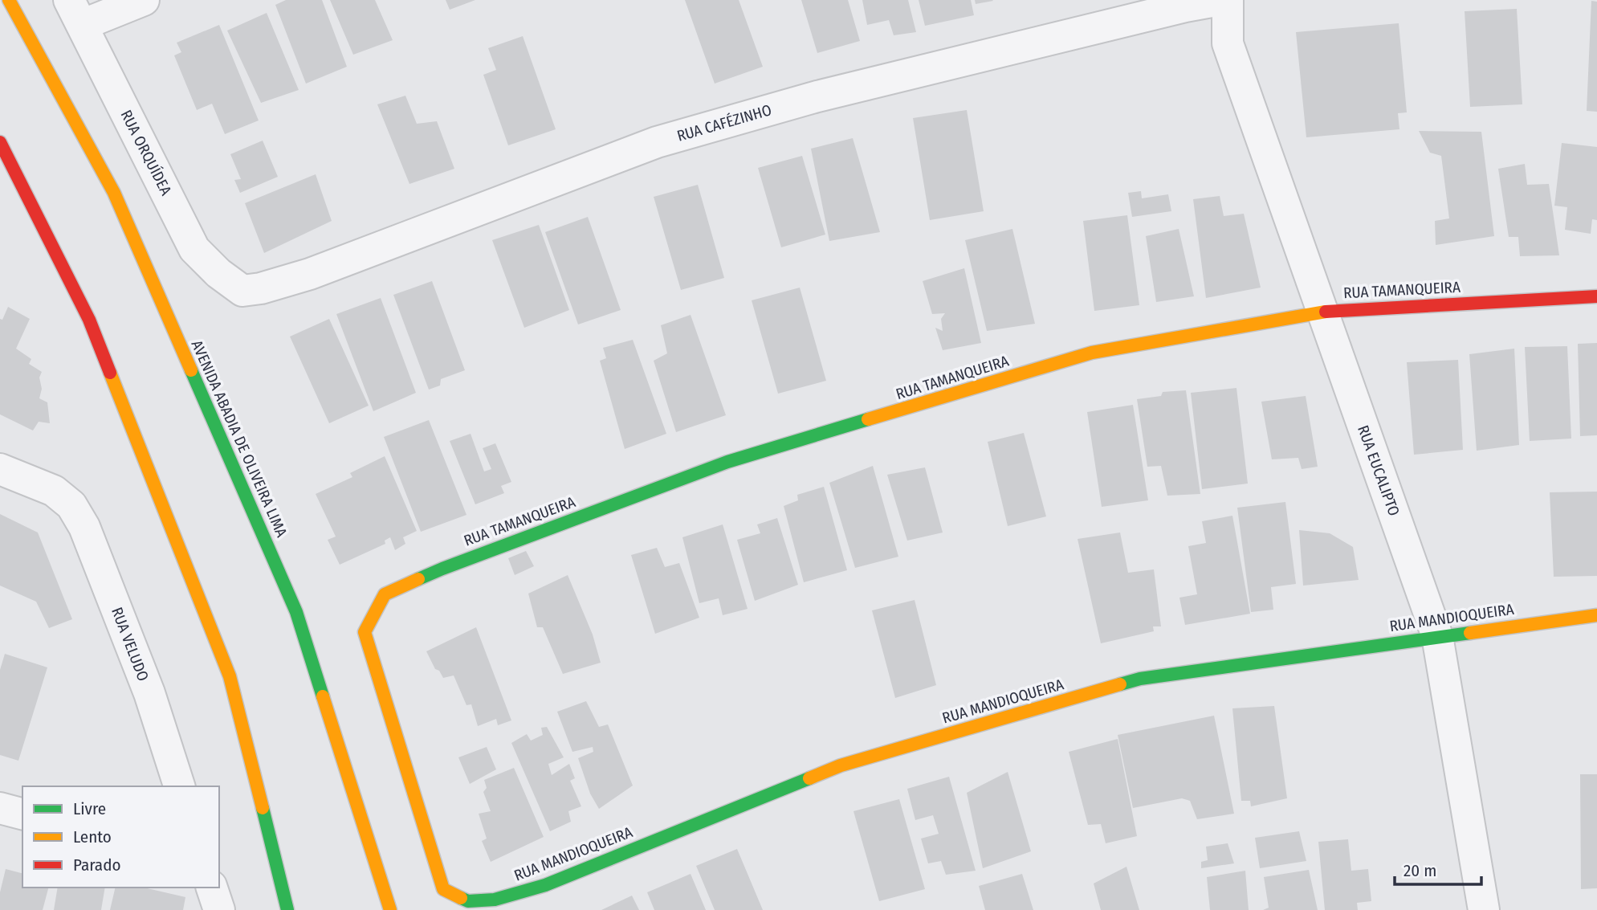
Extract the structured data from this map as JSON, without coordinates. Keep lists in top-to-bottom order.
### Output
{
  "streets": {
    "street": [
      "RUA CAFÉZINHO",
      "RUA ORQUÍDEA",
      "RUA TAMANQUEIRA",
      "AVENIDA ABADIA DE OLIVEIRA LIMA",
      "RUA EUCALIPTO",
      "RUA MANDIOQUEIRA",
      "RUA VELUDO"
    ]
  },
  "crossings": [
    ["RUA CAFÉZINHO", "RUA ORQUÍDEA"],
    ["RUA TAMANQUEIRA", "RUA EUCALIPTO"],
    ["RUA TAMANQUEIRA", "RUA MANDIOQUEIRA"],
    ["RUA EUCALIPTO", "RUA MANDIOQUEIRA"]
  ],
  "legend": ["Livre", "Lento", "Parado"],
  "scale_bar": "20 m"
}
